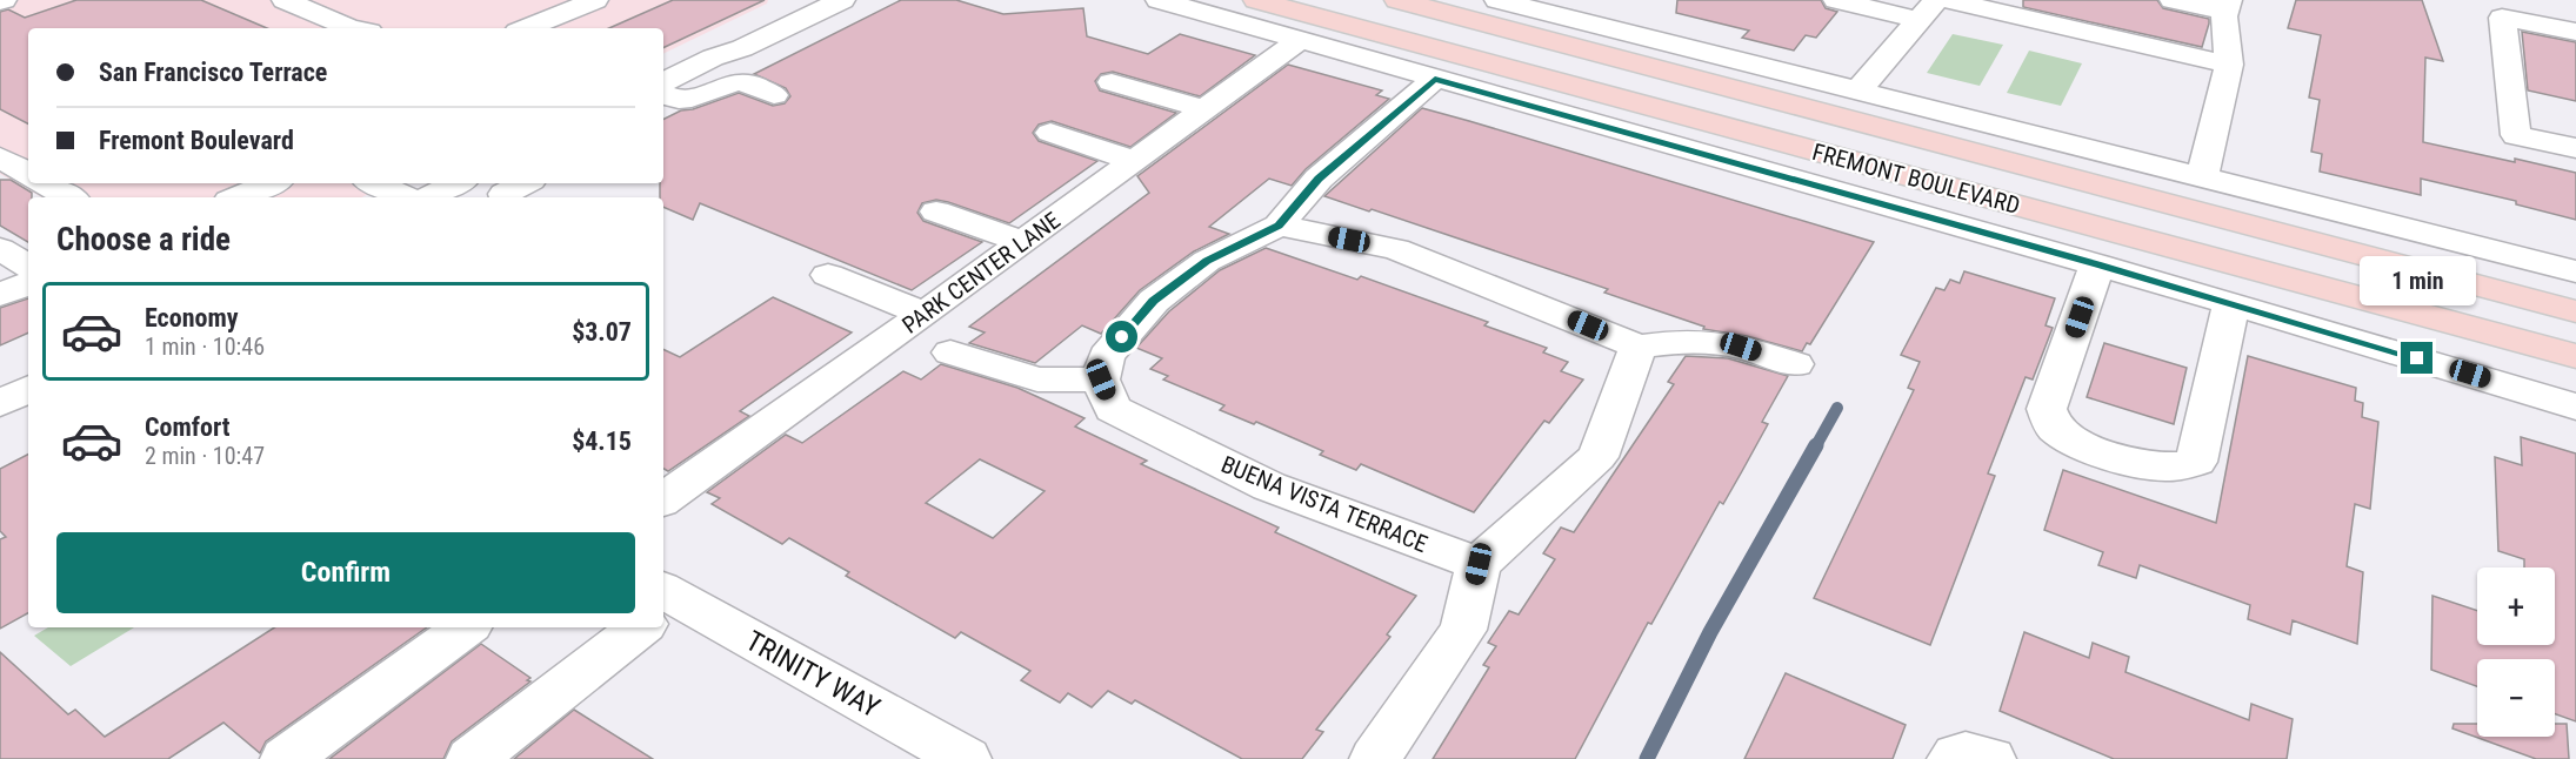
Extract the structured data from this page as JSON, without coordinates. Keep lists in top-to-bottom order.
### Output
{
  "streets": {
    "main road": ["FREMONT BOULEVARD"],
    "street": ["PARK CENTER LANE", "BUENA VISTA TERRACE", "TRINITY WAY"]
  },
  "crossings": [
    ["FREMONT BOULEVARD", "PARK CENTER LANE"]
  ],
  "page": {
    "banner": ["San Francisco Terrace", "Fremont Boulevard"],
    "heading": "Choose a ride",
    "bubble": "1 min",
    "list": [
      {
        "name": "Economy",
        "note": "1 min · 10:46",
        "value": "$3.07"
      },
      {
        "name": "Comfort",
        "note": "2 min · 10:47",
        "value": "$4.15"
      }
    ],
    "buttons": "Confirm",
    "map_buttons": ["+", "−"]
  }
}
